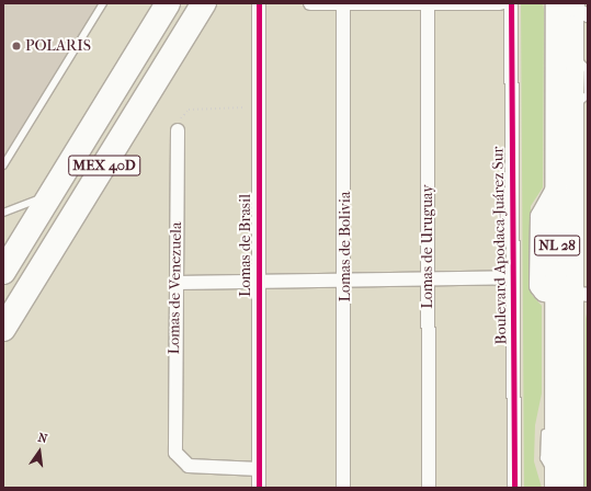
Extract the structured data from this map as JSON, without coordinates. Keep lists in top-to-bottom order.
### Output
{
  "streets": {
    "highway": ["MEX 40D"],
    "main road": ["NL 28"],
    "street": [
      "Lomas de Brasil",
      "Boulevard Apodaca-Juárez Sur",
      "Lomas de Bolivia",
      "Lomas de Uruguay",
      "Lomas de Venezuela"
    ]
  },
  "crossings": [
    ["Lomas de Brasil", "Lomas de Venezuela"]
  ],
  "places": ["POLARIS"],
  "north": "top"
}
